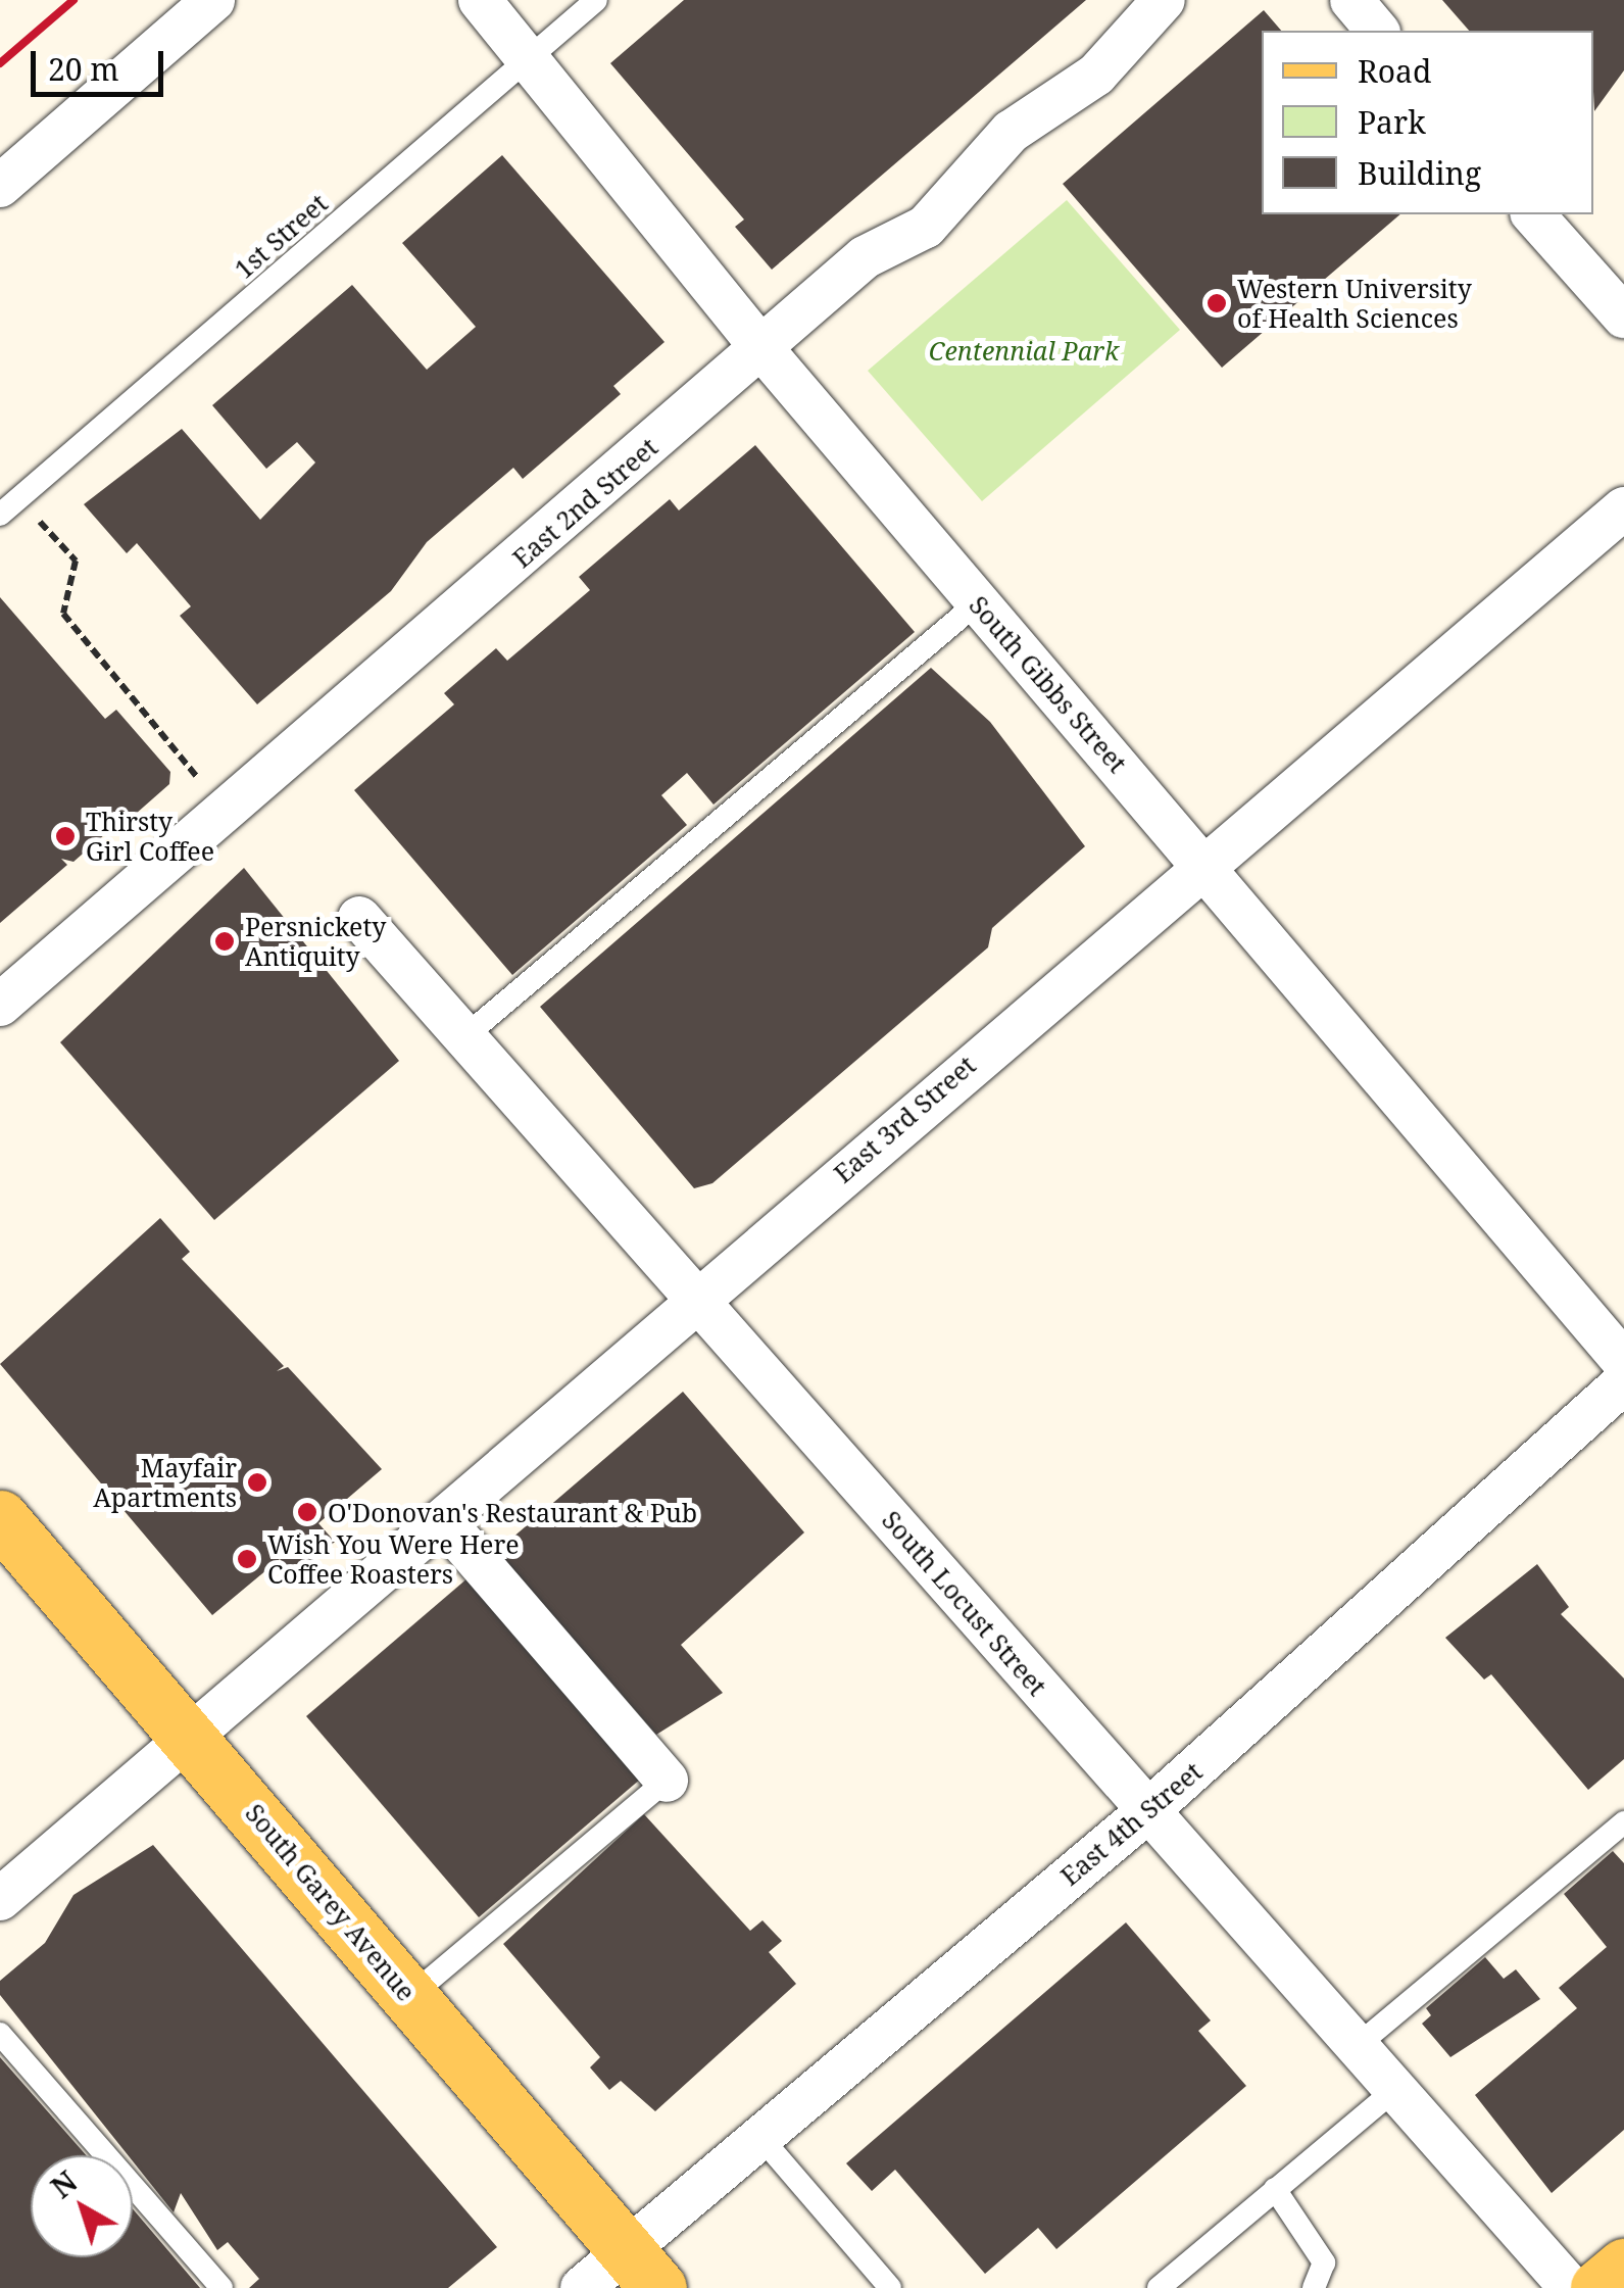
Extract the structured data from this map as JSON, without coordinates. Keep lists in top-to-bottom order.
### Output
{
  "streets": {
    "main road": ["South Garey Avenue"],
    "street": [
      "East 2nd Street",
      "South Gibbs Street",
      "East 3rd Street",
      "South Locust Street",
      "East 4th Street"
    ],
    "lane": ["1st Street"]
  },
  "crossings": [
    ["1st Street", "South Gibbs Street"],
    ["East 2nd Street", "South Gibbs Street"],
    ["South Gibbs Street", "East 3rd Street"],
    ["East 3rd Street", "South Locust Street"],
    ["East 3rd Street", "South Garey Avenue"],
    ["South Locust Street", "East 4th Street"],
    ["East 4th Street", "South Garey Avenue"]
  ],
  "parks": ["Centennial Park"],
  "places": [
    "Western University of Health Sciences",
    "Thirsty Girl Coffee",
    "Persnickety Antiquity",
    "Mayfair Apartments",
    "O'Donovan's Restaurant & Pub",
    "Wish You Were Here Coffee Roasters"
  ],
  "legend": ["Road", "Park", "Building"],
  "scale_bar": "20 m",
  "north": "top left"
}
